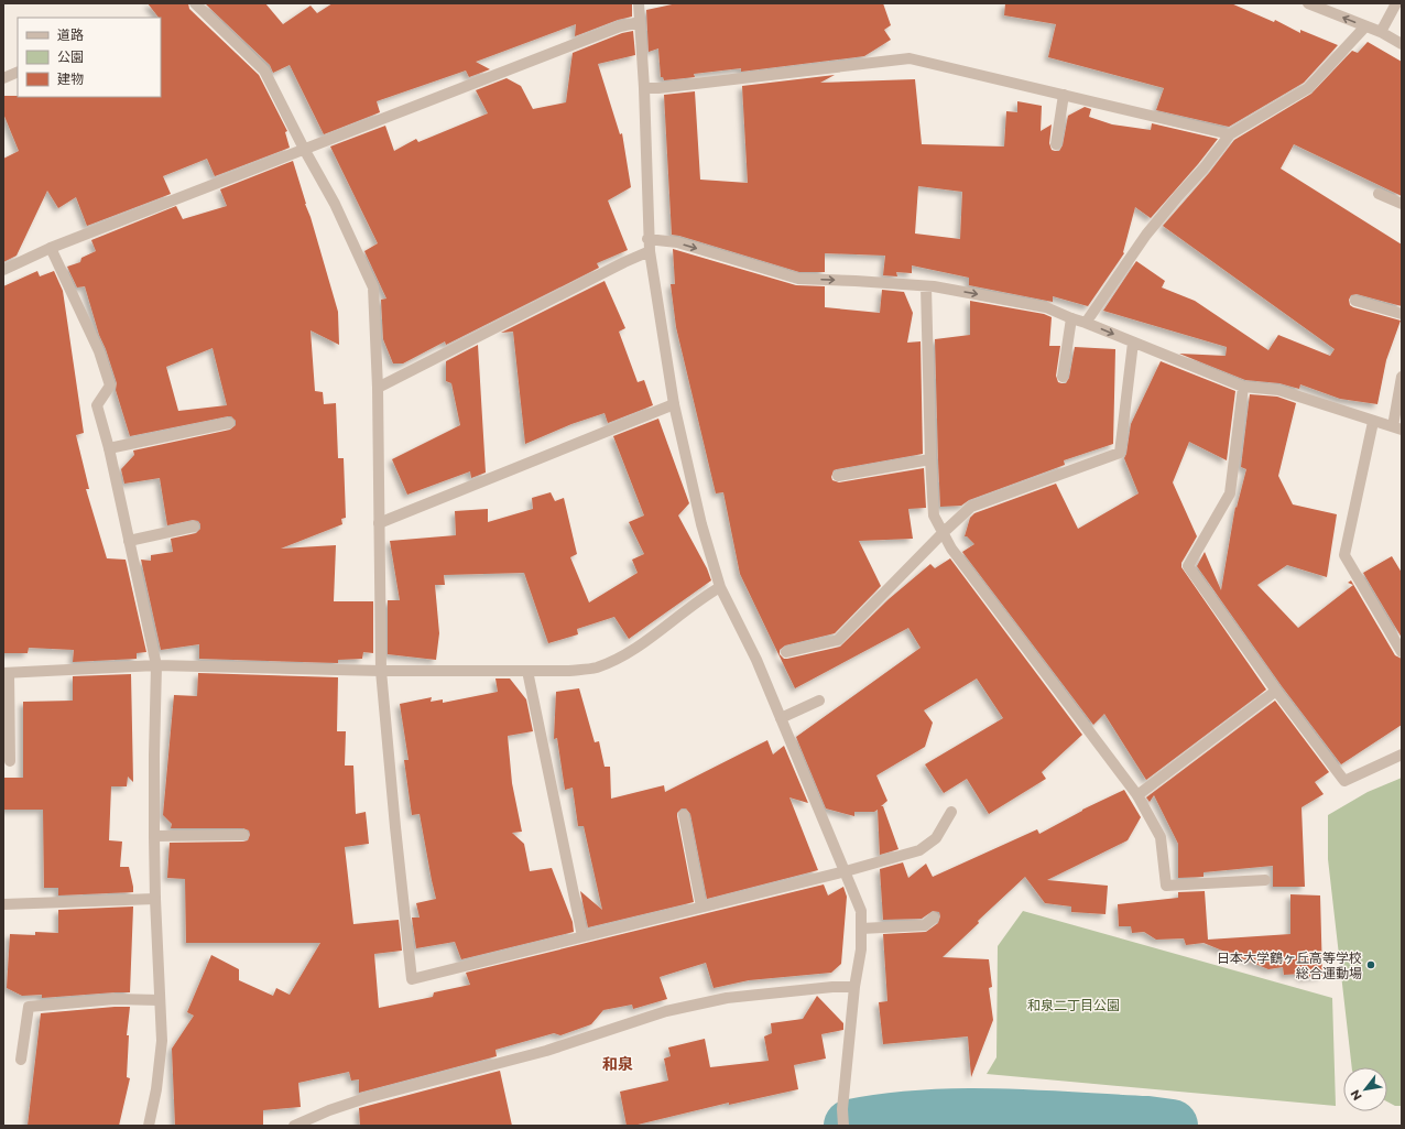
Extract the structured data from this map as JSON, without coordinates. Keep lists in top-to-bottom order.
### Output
{
  "districts": ["和泉"],
  "parks": ["和泉二丁目公園"],
  "places": ["日本大学鶴ヶ丘高等学校 総合運動場"],
  "legend": ["道路", "公園", "建物"],
  "north": "bottom left"
}
